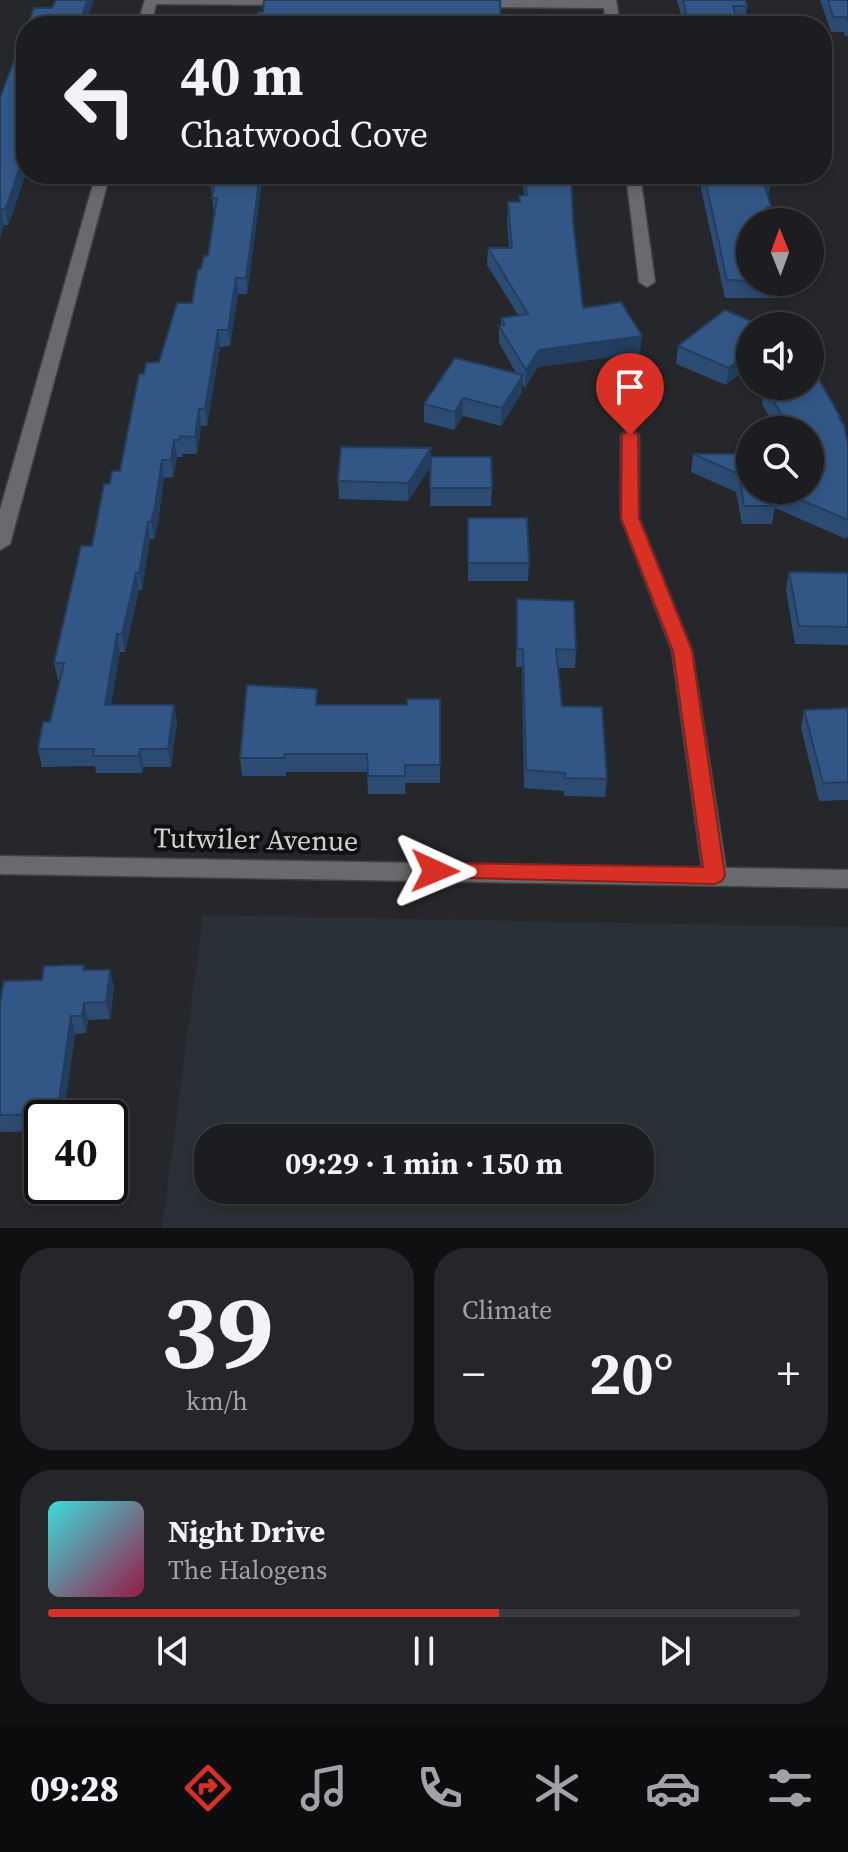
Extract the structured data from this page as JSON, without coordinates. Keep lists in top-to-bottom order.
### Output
{
  "streets": {
    "street": ["Tutwiler Avenue"]
  },
  "north": "top",
  "page": {
    "turn": ["40 m", "Chatwood Cove"],
    "limit": "40",
    "trip": "09:29 · 1 min · 150 m",
    "tile": [
      ["39", "km/h"],
      "Climate"
    ],
    "heat": ["−", "20°", "+"],
    "song": ["Night Drive", "The Halogens"],
    "tabs": "09:28"
  }
}
